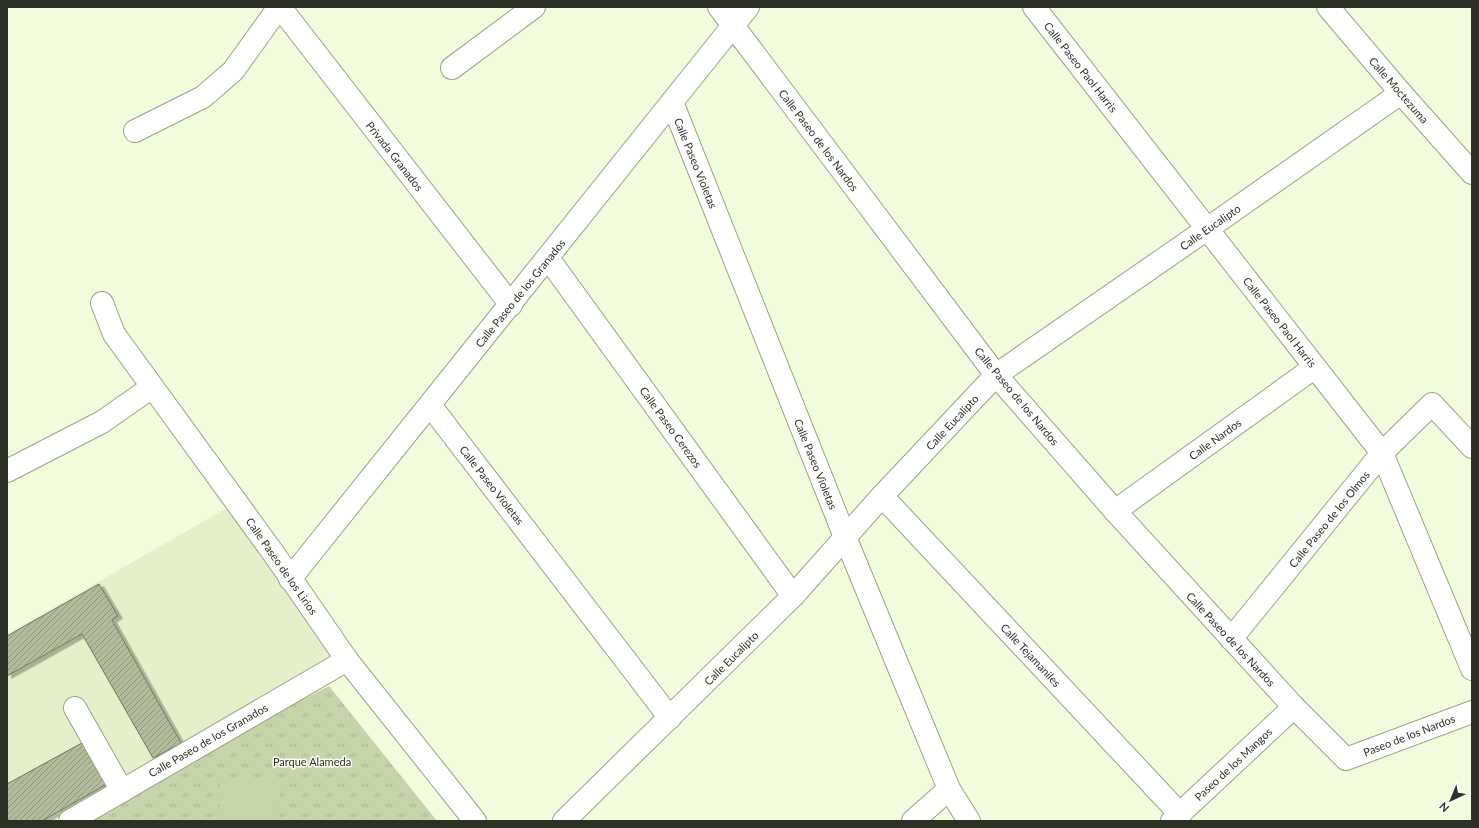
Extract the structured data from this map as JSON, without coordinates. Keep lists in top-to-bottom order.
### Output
{
  "streets": {
    "street": [
      "Calle Paseo Paol Harris",
      "Calle Moctezuma",
      "Calle Paseo de los Nardos",
      "Privada Granados",
      "Calle Paseo Violetas",
      "Calle Eucalipto",
      "Calle Paseo de los Granados",
      "Calle Paseo Cerezos",
      "Calle Nardos",
      "Calle Paseo de los Olmos",
      "Calle Paseo de los Lirios",
      "Calle Tejamaniles",
      "Paseo de los Nardos",
      "Paseo de los Mangos"
    ]
  },
  "crossings": [
    ["Calle Paseo Paol Harris", "Calle Eucalipto"],
    ["Calle Paseo Paol Harris", "Calle Nardos"],
    ["Calle Paseo Paol Harris", "Calle Paseo de los Olmos"],
    ["Calle Moctezuma", "Calle Eucalipto"],
    ["Calle Paseo de los Nardos", "Calle Eucalipto"],
    ["Calle Paseo de los Nardos", "Calle Paseo de los Granados"],
    ["Calle Paseo de los Nardos", "Calle Nardos"],
    ["Calle Paseo de los Nardos", "Calle Paseo de los Olmos"],
    ["Calle Paseo de los Nardos", "Paseo de los Nardos"],
    ["Calle Paseo de los Nardos", "Paseo de los Mangos"],
    ["Privada Granados", "Calle Paseo de los Granados"],
    ["Calle Paseo Violetas", "Calle Eucalipto"],
    ["Calle Paseo Violetas", "Calle Paseo de los Granados"],
    ["Calle Eucalipto", "Calle Paseo Cerezos"],
    ["Calle Eucalipto", "Calle Tejamaniles"],
    ["Calle Paseo de los Granados", "Calle Paseo Cerezos"],
    ["Calle Paseo de los Granados", "Calle Paseo de los Lirios"],
    ["Calle Tejamaniles", "Paseo de los Mangos"]
  ],
  "parks": ["Parque Alameda"],
  "north": "bottom left"
}
